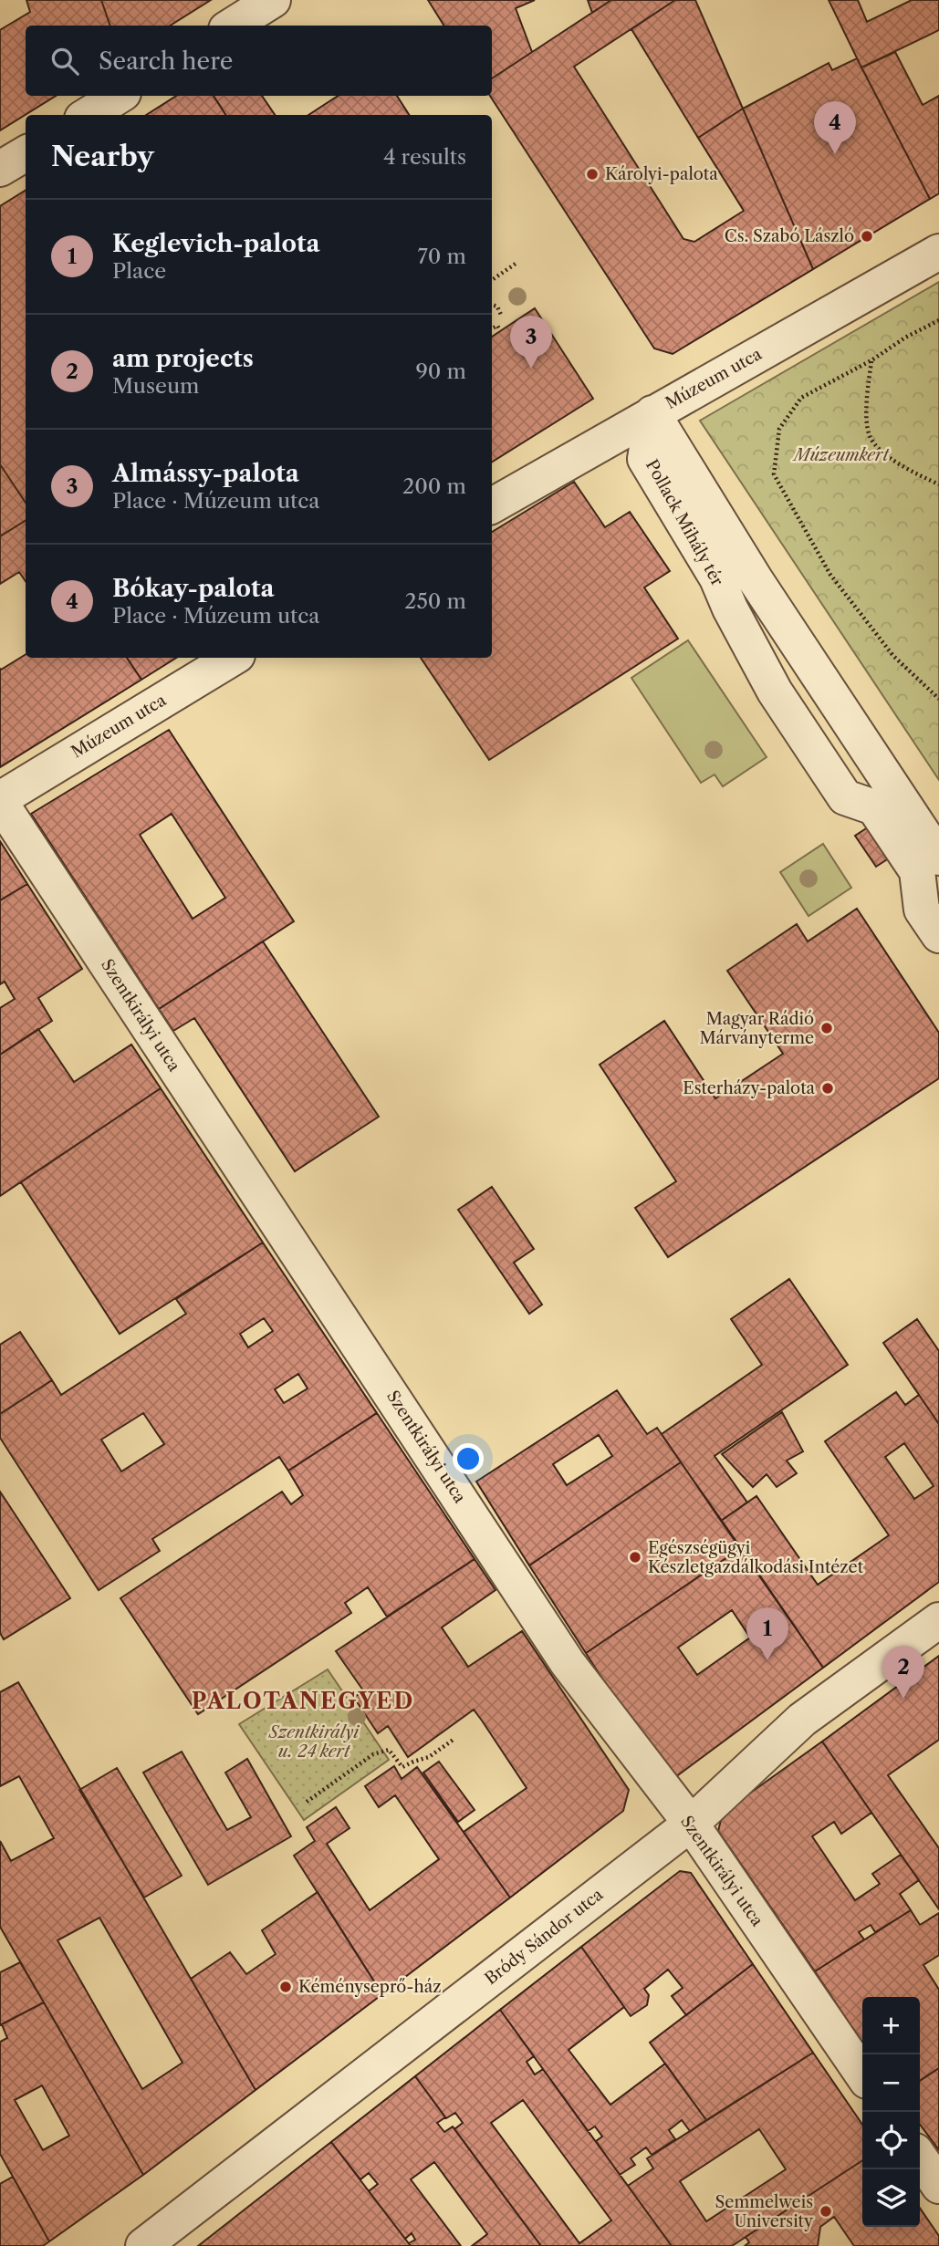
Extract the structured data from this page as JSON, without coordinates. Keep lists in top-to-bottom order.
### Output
{
  "streets": {
    "street": [
      "Múzeum utca",
      "Pollack Mihály tér",
      "Szentkirályi utca",
      "Bródy Sándor utca"
    ]
  },
  "crossings": [
    ["Múzeum utca", "Pollack Mihály tér"],
    ["Múzeum utca", "Szentkirályi utca"],
    ["Szentkirályi utca", "Bródy Sándor utca"]
  ],
  "districts": ["PALOTANEGYED"],
  "parks": ["Múzeumkert", "Szentkirályi u. 24 kert"],
  "places": [
    "Károlyi-palota",
    "Cs. Szabó László",
    "Magyar Rádió Márványterme",
    "Esterházy-palota",
    "Egészségügyi Készletgazdálkodási Intézet",
    "Kéményseprő-ház",
    "Semmelweis University"
  ],
  "page": {
    "search": "Search here",
    "pins": [
      "4",
      "3",
      "1",
      "2"
    ],
    "heading": ["Nearby", "4 results"],
    "list": [
      {
        "mark": "1",
        "name": "Keglevich-palota",
        "note": "Place",
        "value": "70 m"
      },
      {
        "mark": "2",
        "name": "am projects",
        "note": "Museum",
        "value": "90 m"
      },
      {
        "mark": "3",
        "name": "Almássy-palota",
        "note": "Place · Múzeum utca",
        "value": "200 m"
      },
      {
        "mark": "4",
        "name": "Bókay-palota",
        "note": "Place · Múzeum utca",
        "value": "250 m"
      }
    ],
    "map_buttons": ["+", "−"]
  }
}
